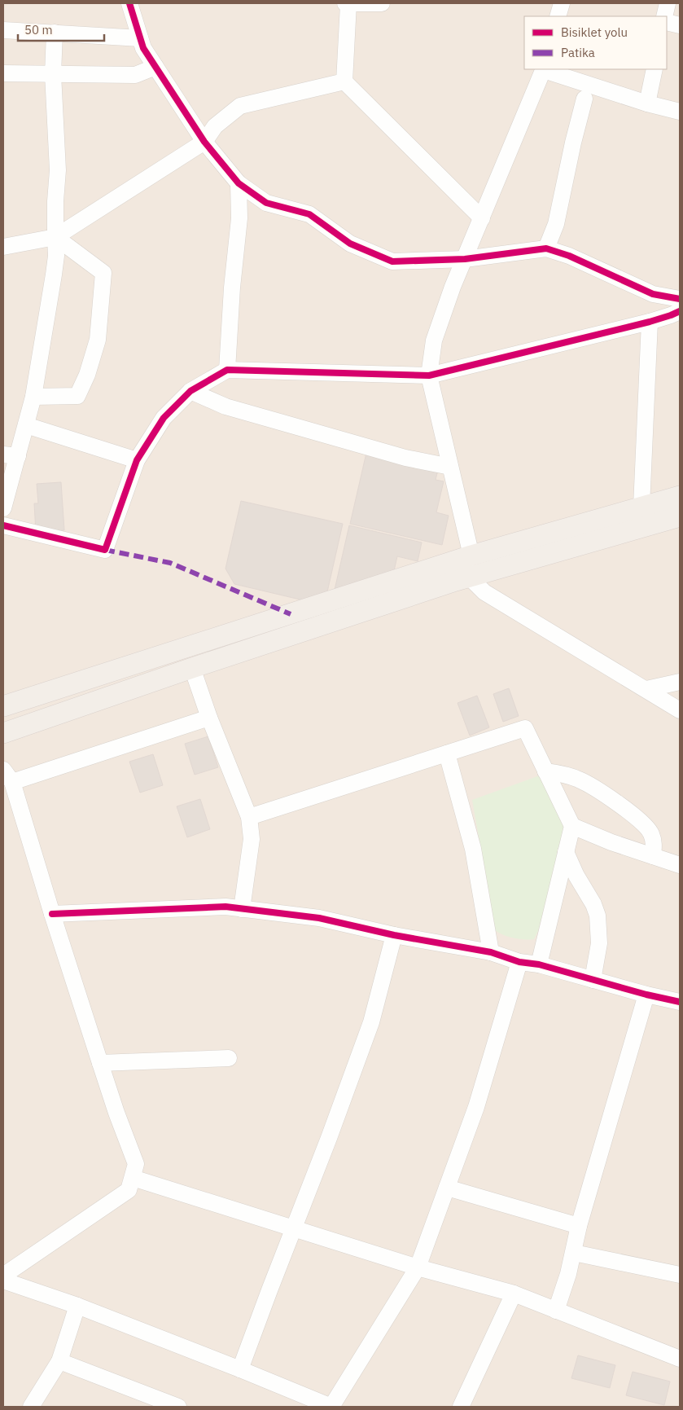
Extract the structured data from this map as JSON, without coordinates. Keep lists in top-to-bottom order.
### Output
{
  "legend": ["Bisiklet yolu", "Patika"],
  "scale_bar": "50 m"
}
